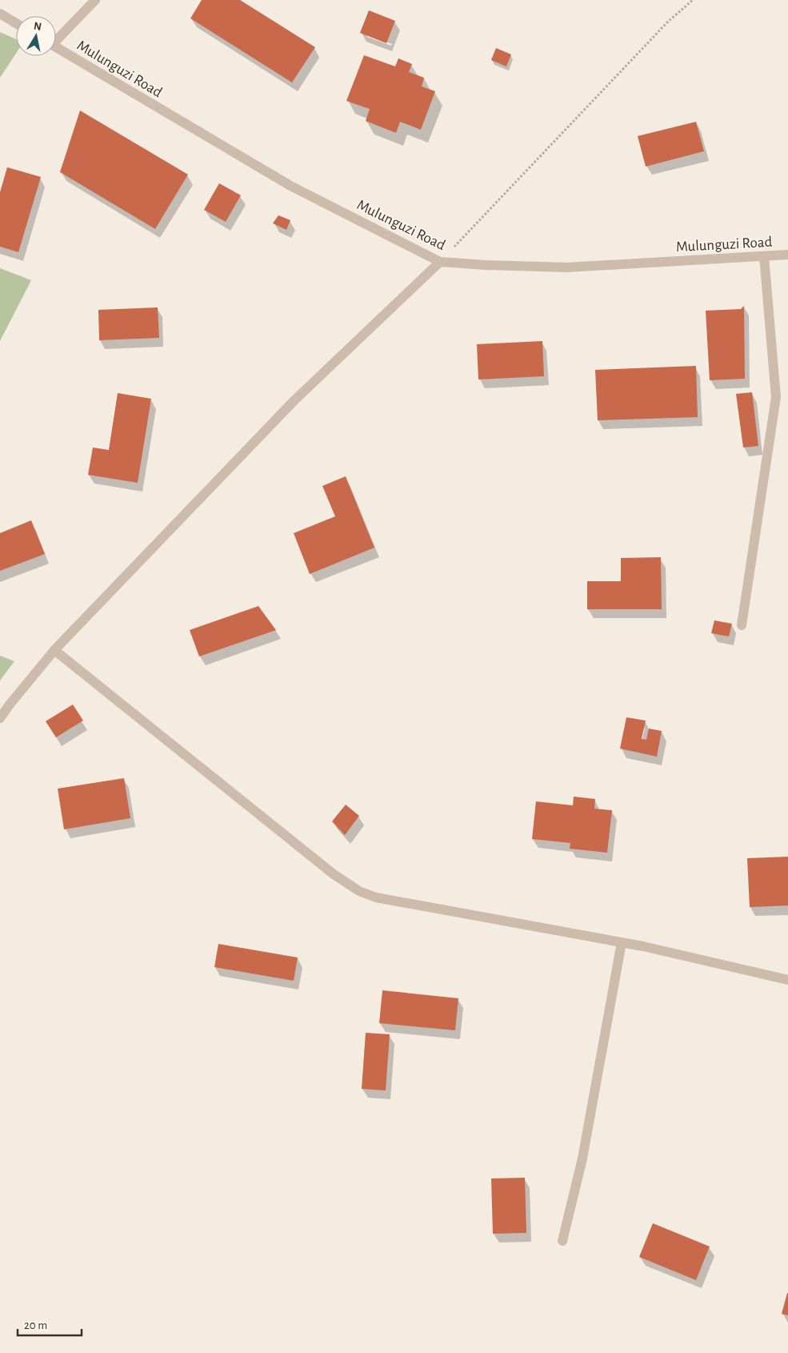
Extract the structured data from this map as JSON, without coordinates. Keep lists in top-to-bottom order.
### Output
{
  "streets": {
    "street": ["Mulunguzi Road"]
  },
  "scale_bar": "20 m",
  "north": "top"
}
